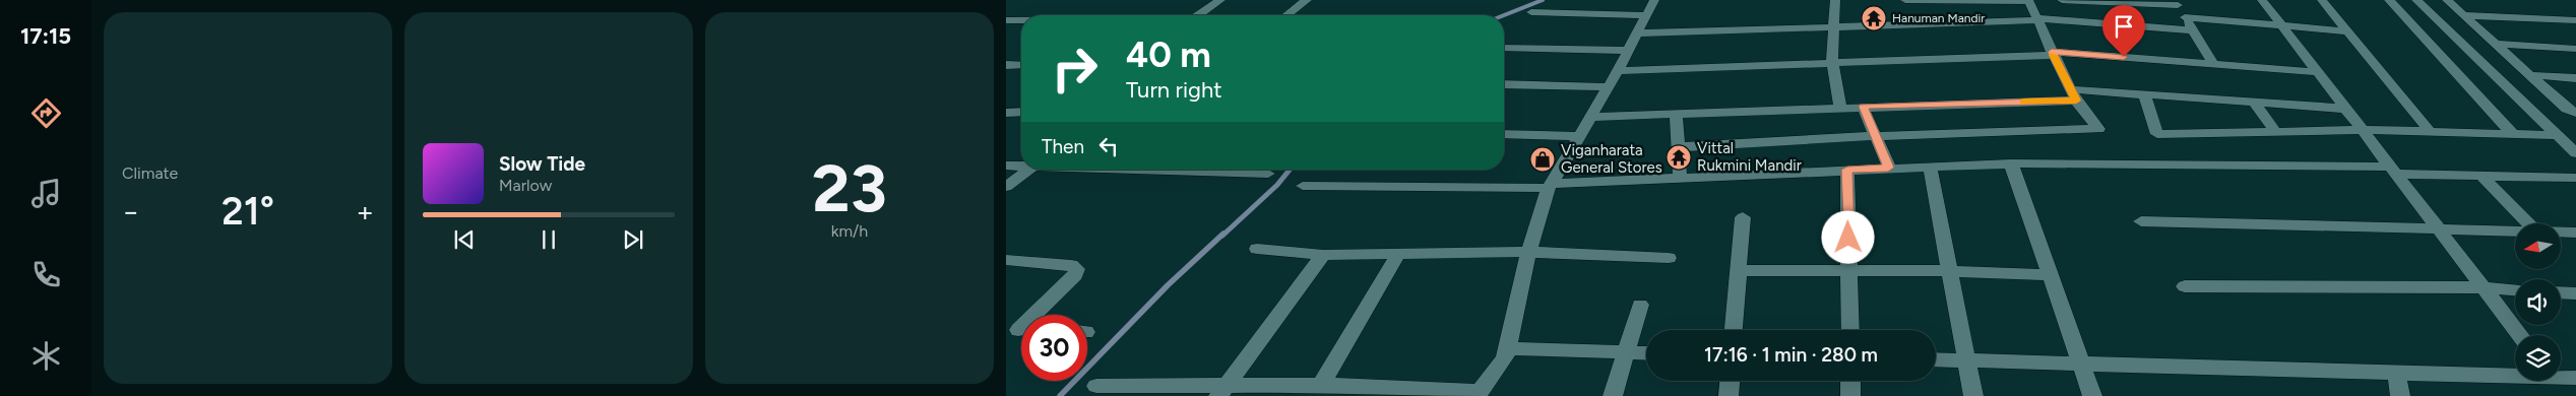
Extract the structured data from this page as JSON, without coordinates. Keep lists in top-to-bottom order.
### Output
{
  "places": {
    "temple": ["Hanuman Mandir", "Vittal Rukmini Mandir"],
    "shop": ["Viganharata General Stores"]
  },
  "north": "left",
  "page": {
    "tabs": "17:15",
    "tile": [
      "Climate",
      ["23", "km/h"]
    ],
    "turn": ["40 m", "Turn right"],
    "then": "Then",
    "song": ["Slow Tide", "Marlow"],
    "heat": ["−", "21°", "+"],
    "limit": "30",
    "trip": "17:16 · 1 min · 280 m"
  }
}
